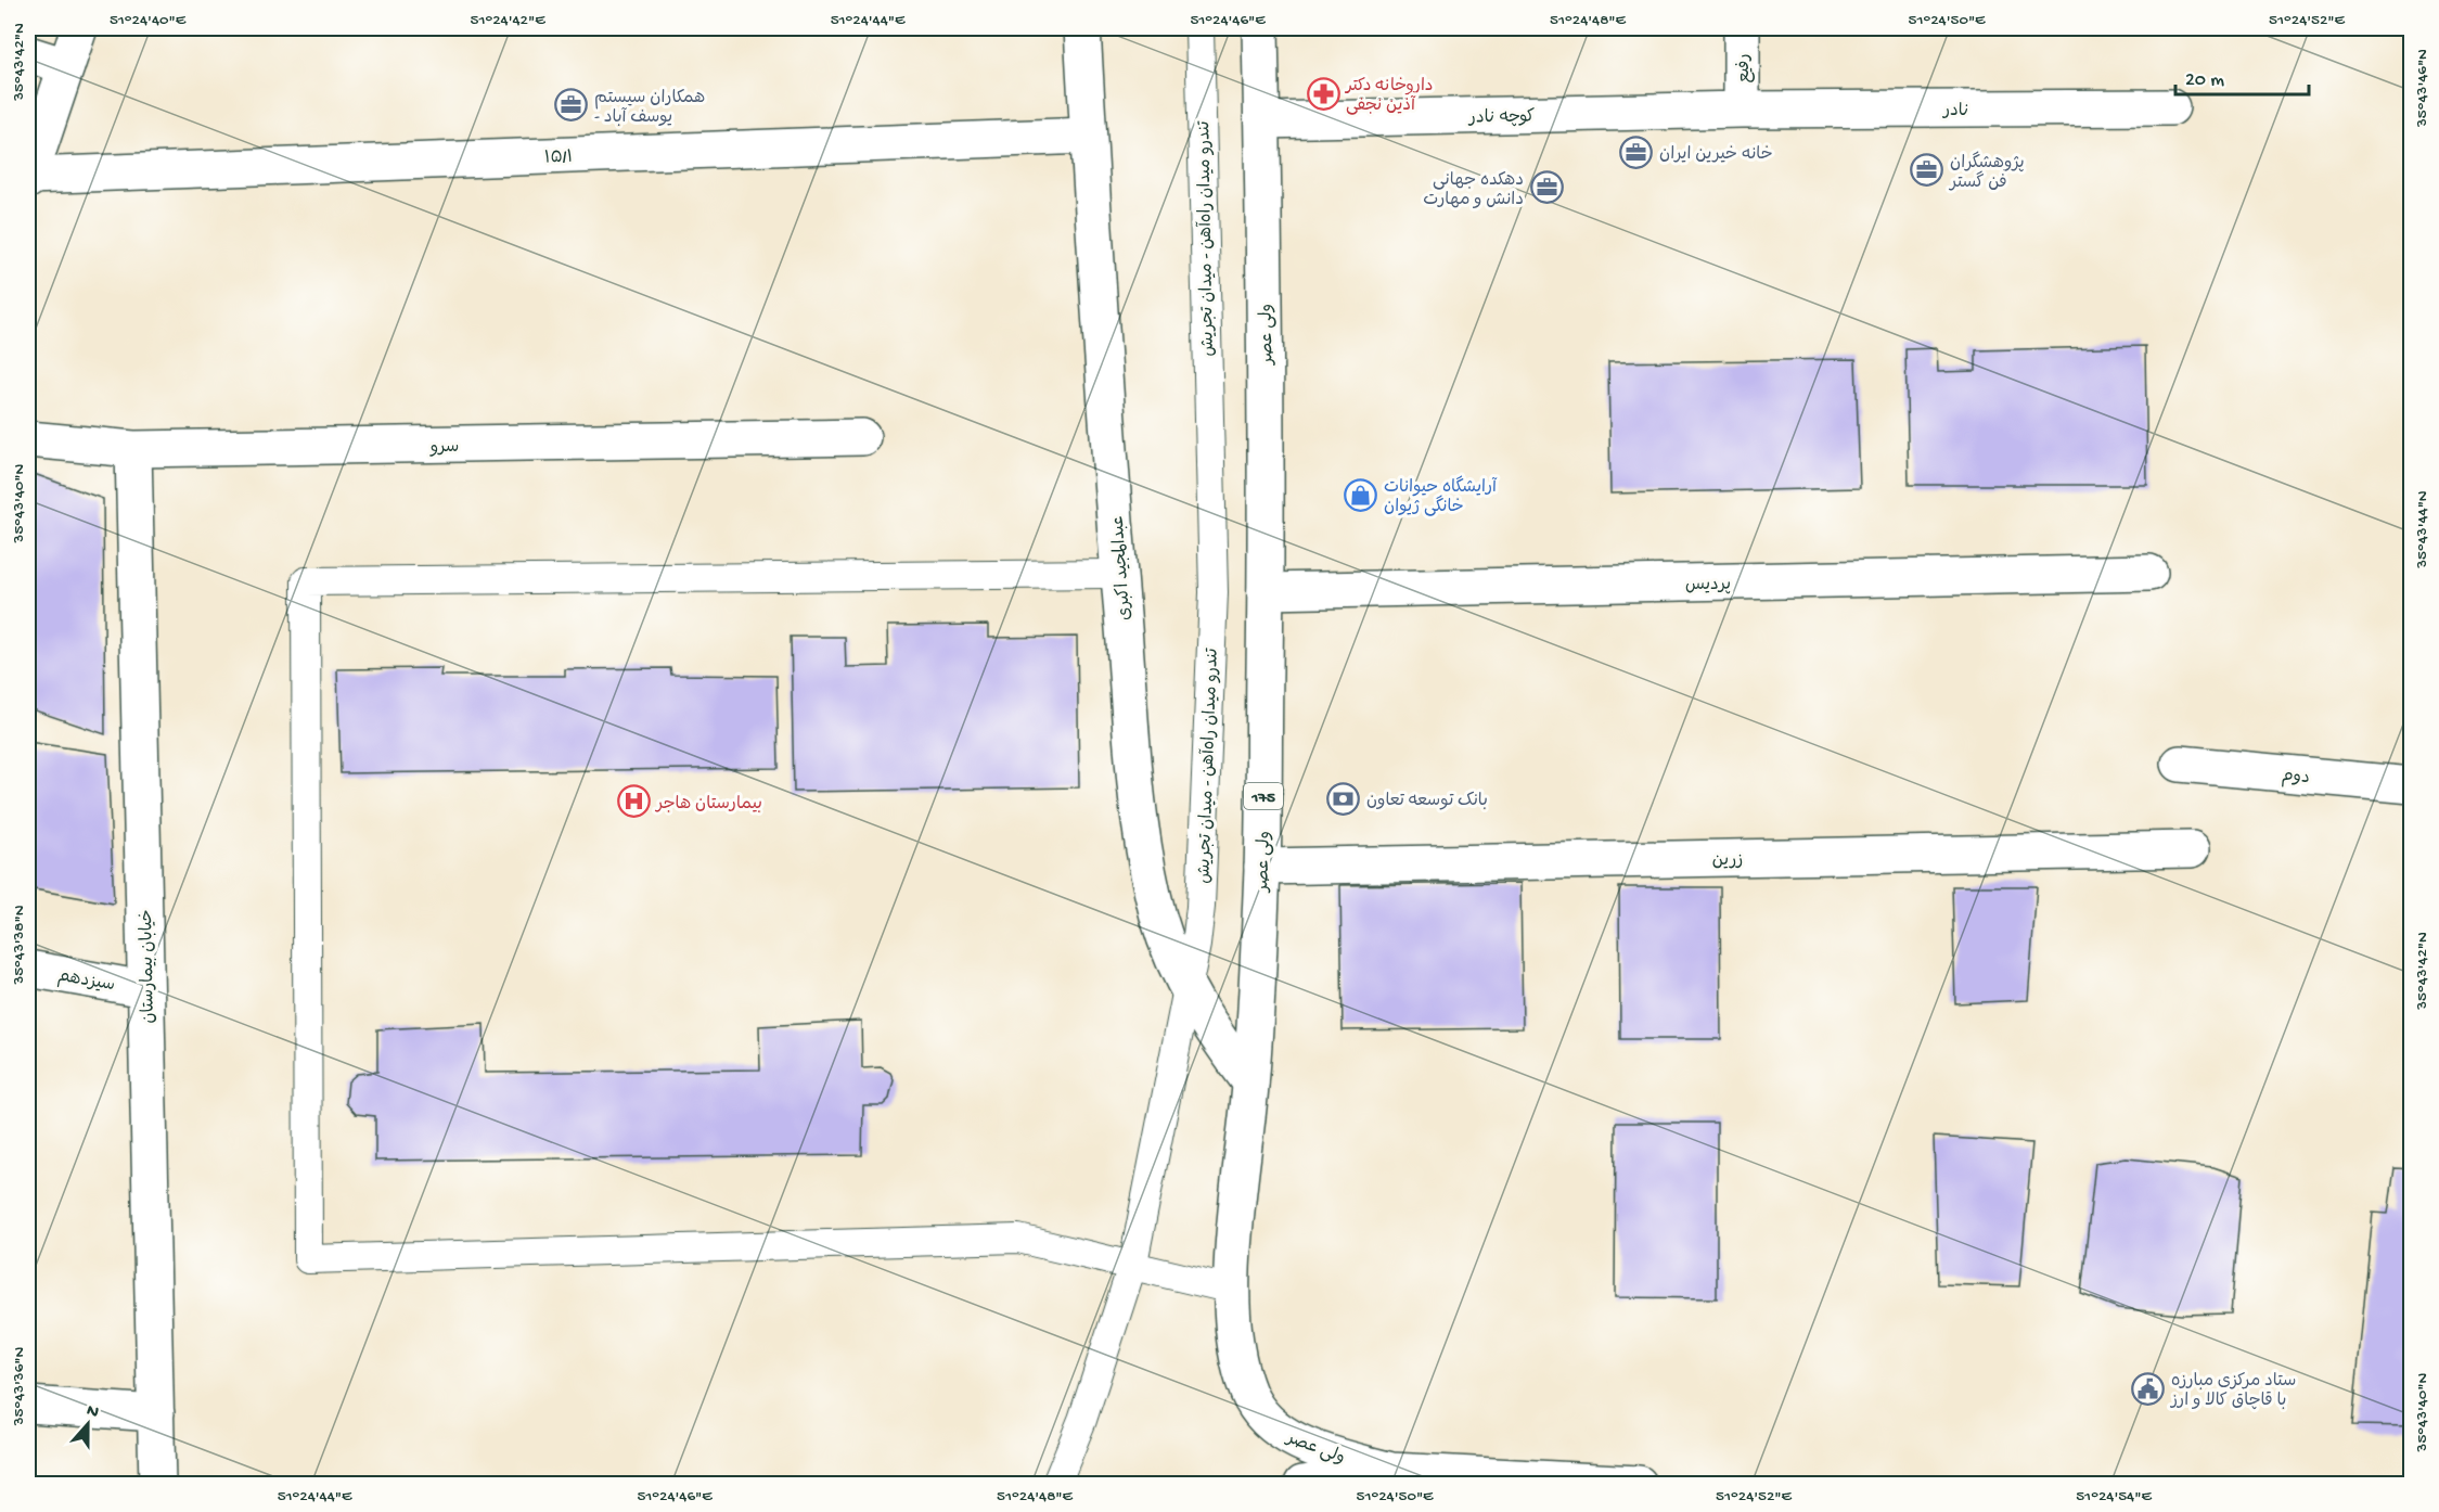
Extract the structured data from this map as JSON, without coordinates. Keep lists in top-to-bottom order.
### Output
{
  "streets": {
    "street": [
      "رفیع",
      "نادر",
      "کوچه نادر",
      "۱۵/۱",
      "ولی عصر",
      "سرو",
      "عبدالمجید اکبری",
      "پردیس",
      "دوم",
      "175",
      "زرین",
      "خیابان بیمارستان",
      "سیزدهم"
    ],
    "lane": ["تندرو میدان راه‌آهن - میدان تجریش"]
  },
  "crossings": [
    ["رفیع", "نادر"],
    ["رفیع", "کوچه نادر"],
    ["نادر", "کوچه نادر"],
    ["کوچه نادر", "ولی عصر"],
    ["۱۵/۱", "عبدالمجید اکبری"],
    ["تندرو میدان راه‌آهن - میدان تجریش", "عبدالمجید اکبری"],
    ["ولی عصر", "عبدالمجید اکبری"],
    ["ولی عصر", "پردیس"],
    ["ولی عصر", "زرین"],
    ["سرو", "خیابان بیمارستان"],
    ["خیابان بیمارستان", "سیزدهم"]
  ],
  "places": {
    "pharmacy": ["داروخانه دکتر آذین نجفی"],
    "office": [
      "همکاران سیستم - یوسف آباد",
      "خانه خیرین ایران",
      "پژوهشگران فن گستر",
      "دهکده جهانی دانش و مهارت"
    ],
    "shop": ["آرایشگاه حیوانات خانگی ژیوان"],
    "bank": ["بانک توسعه تعاون"],
    "hospital": ["بیمارستان هاجر"],
    "public building": ["ستاد مرکزی مبارزه با قاچاق کالا و ارز"]
  },
  "scale_bar": "20 m",
  "north": "top",
  "coordinates": [
    "51°24'40\"E",
    "51°24'42\"E",
    "51°24'44\"E",
    "51°24'46\"E",
    "51°24'48\"E",
    "51°24'50\"E",
    "51°24'52\"E",
    "35°43'42\"N",
    "35°43'46\"N",
    "35°43'40\"N",
    "35°43'44\"N",
    "35°43'38\"N",
    "35°43'36\"N",
    "51°24'54\"E"
  ]
}
